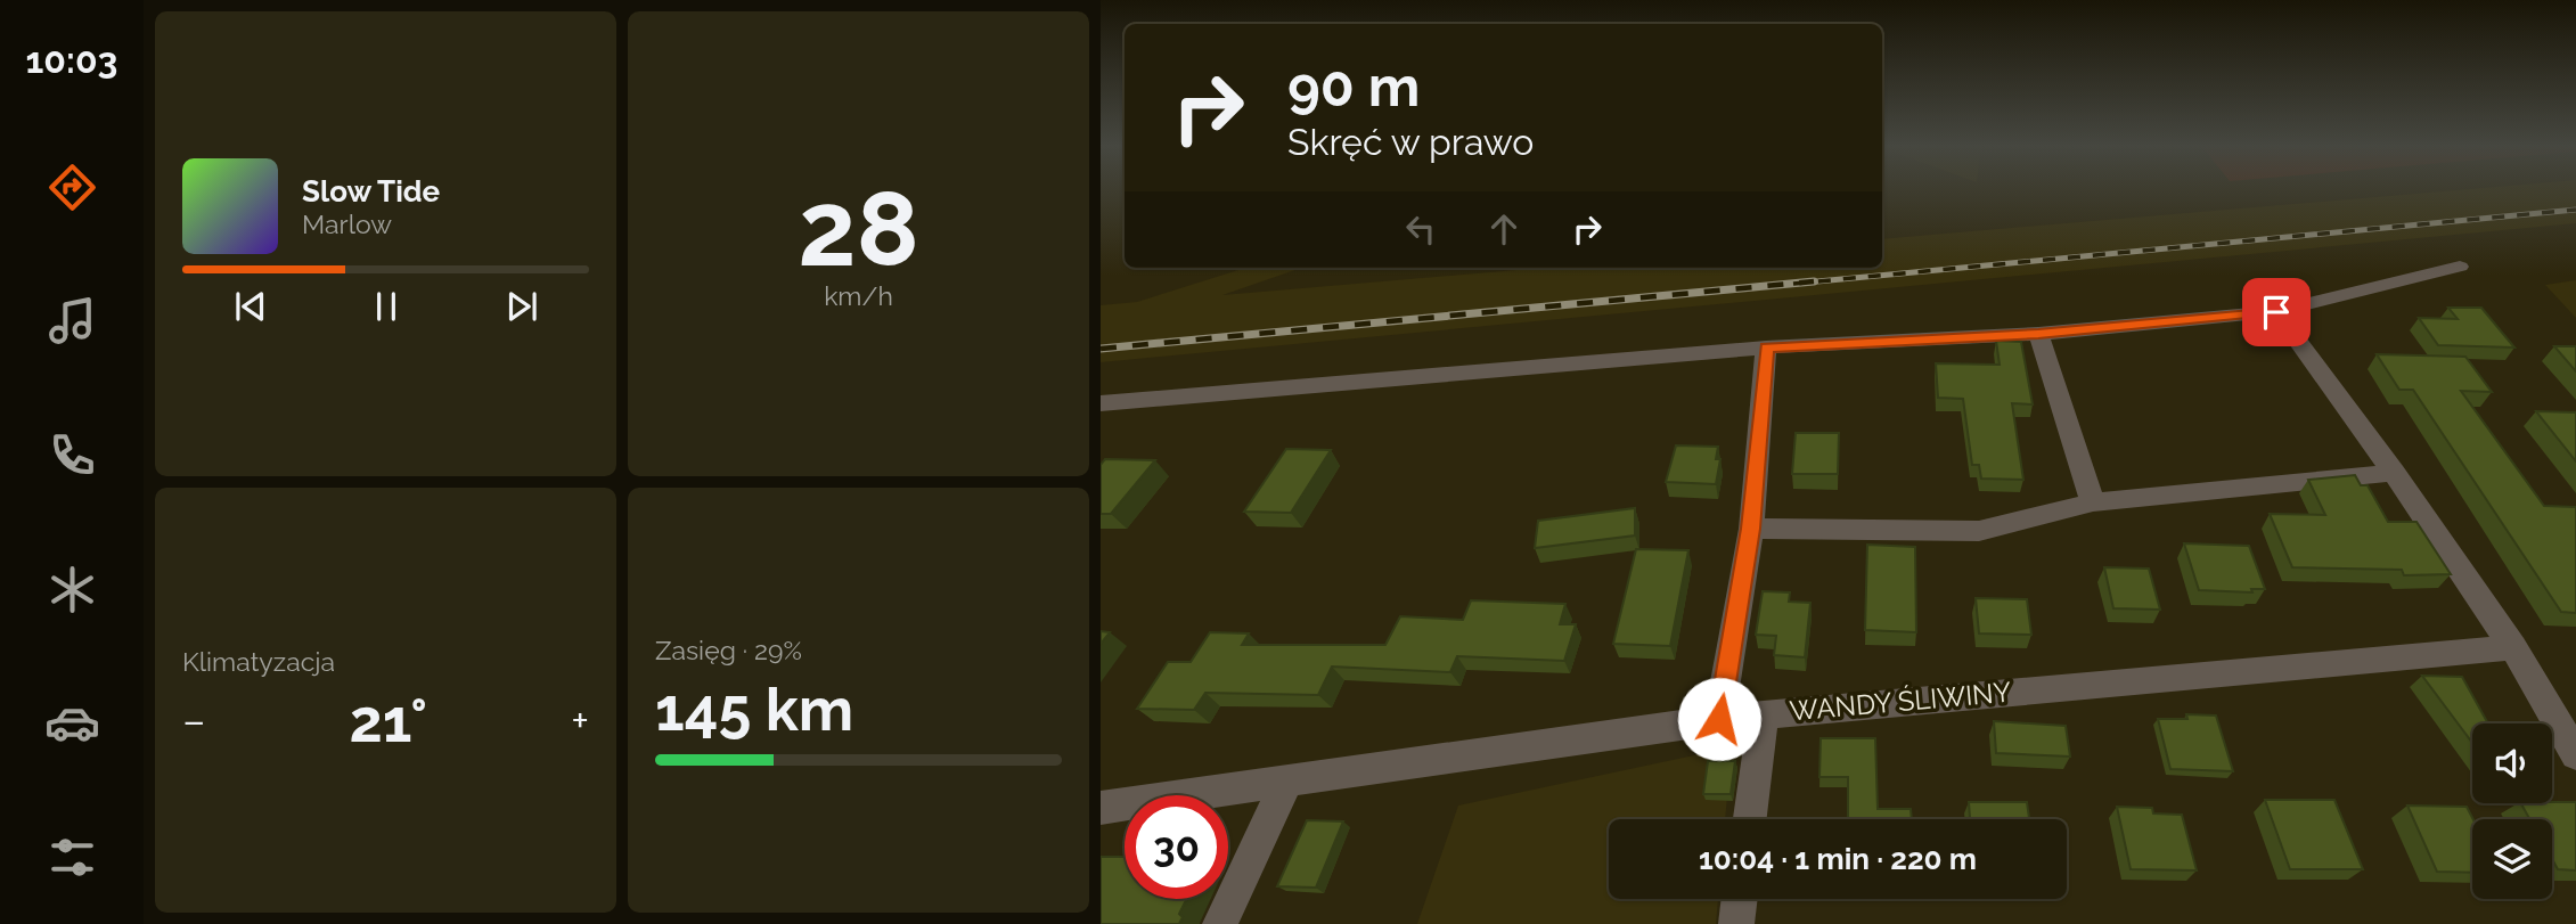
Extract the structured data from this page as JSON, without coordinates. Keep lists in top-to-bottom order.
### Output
{
  "streets": {
    "street": ["WANDY ŚLIWINY"]
  },
  "page": {
    "tabs": "10:03",
    "tile": [
      ["28", "km/h"],
      "Klimatyzacja",
      ["Zasięg · 29%", "145 km"]
    ],
    "turn": ["90 m", "Skręć w prawo"],
    "song": ["Slow Tide", "Marlow"],
    "heat": ["−", "21°", "+"],
    "limit": "30",
    "trip": "10:04 · 1 min · 220 m"
  }
}
